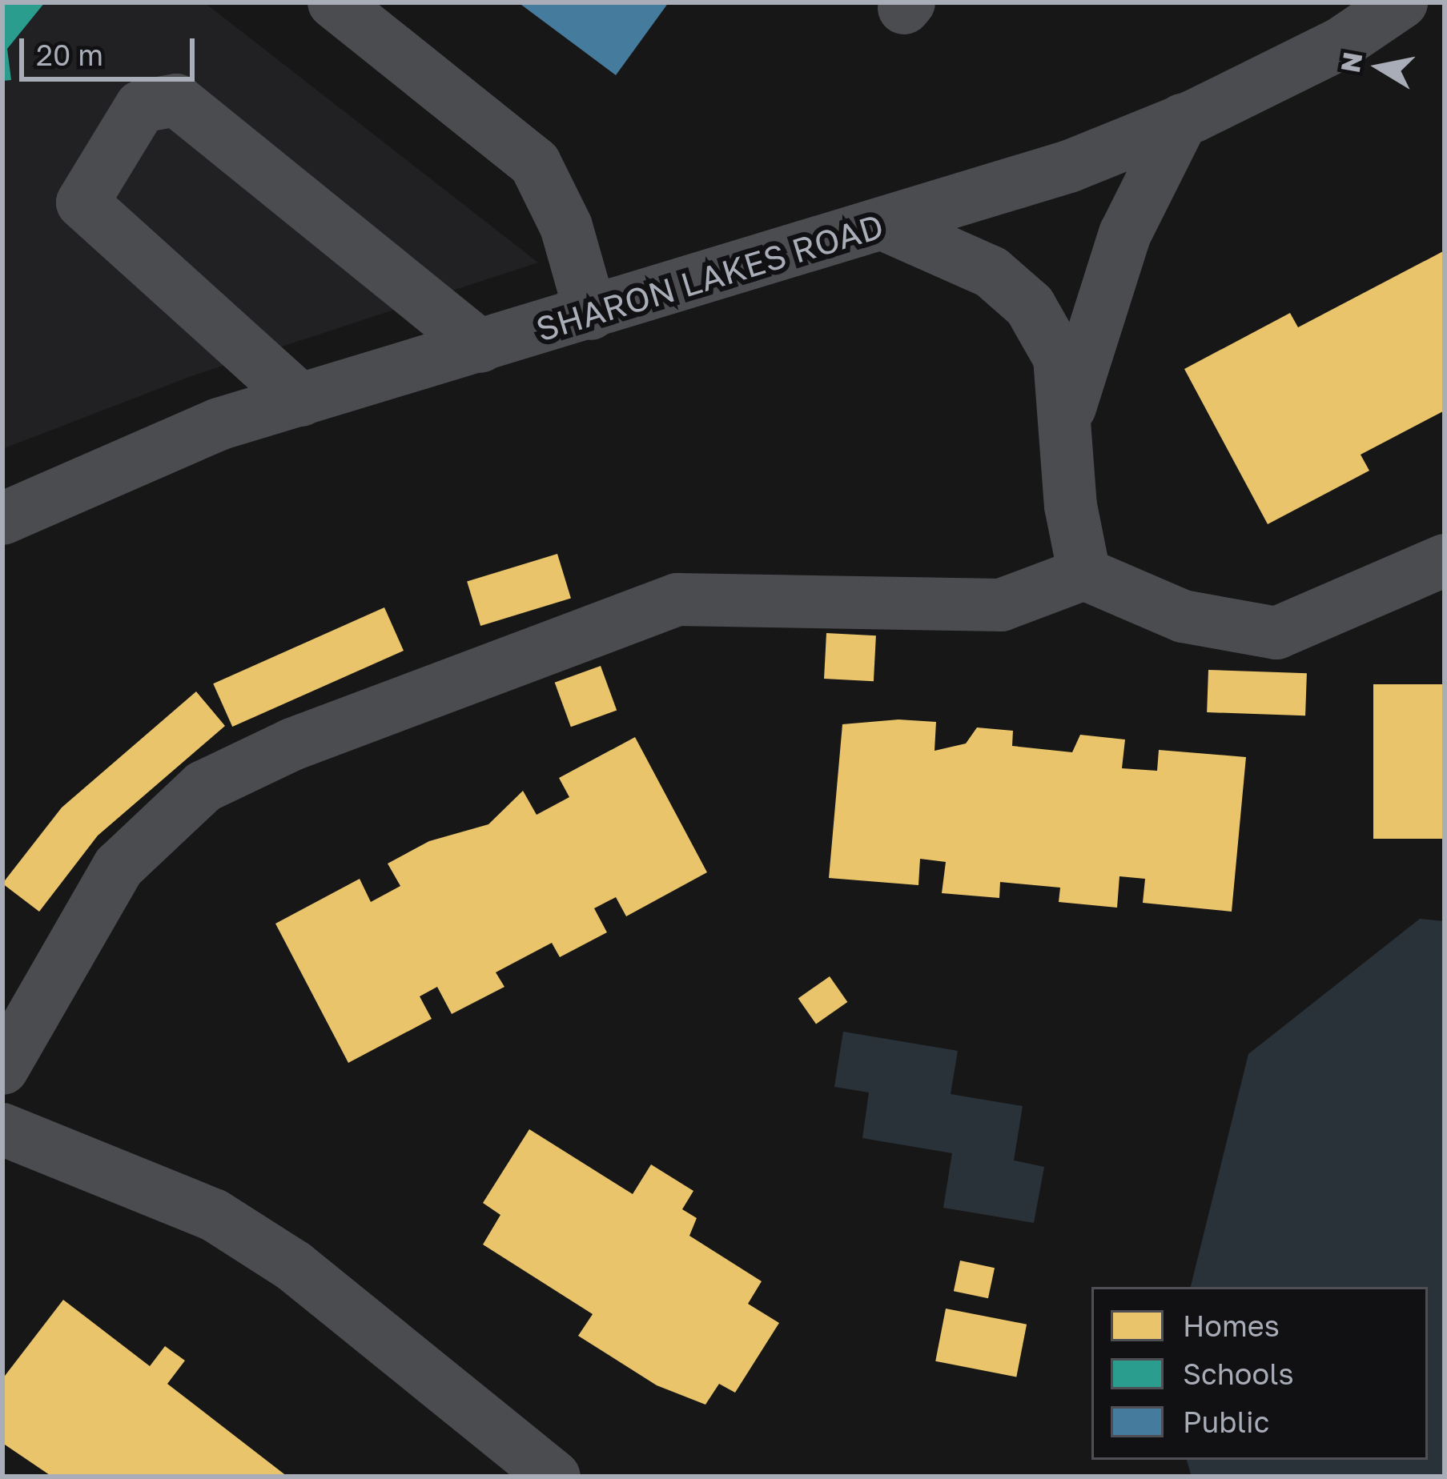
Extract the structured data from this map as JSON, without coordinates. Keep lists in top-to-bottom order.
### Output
{
  "streets": {
    "street": ["SHARON LAKES ROAD"]
  },
  "legend": ["Homes", "Schools", "Public"],
  "scale_bar": "20 m",
  "north": "left"
}
